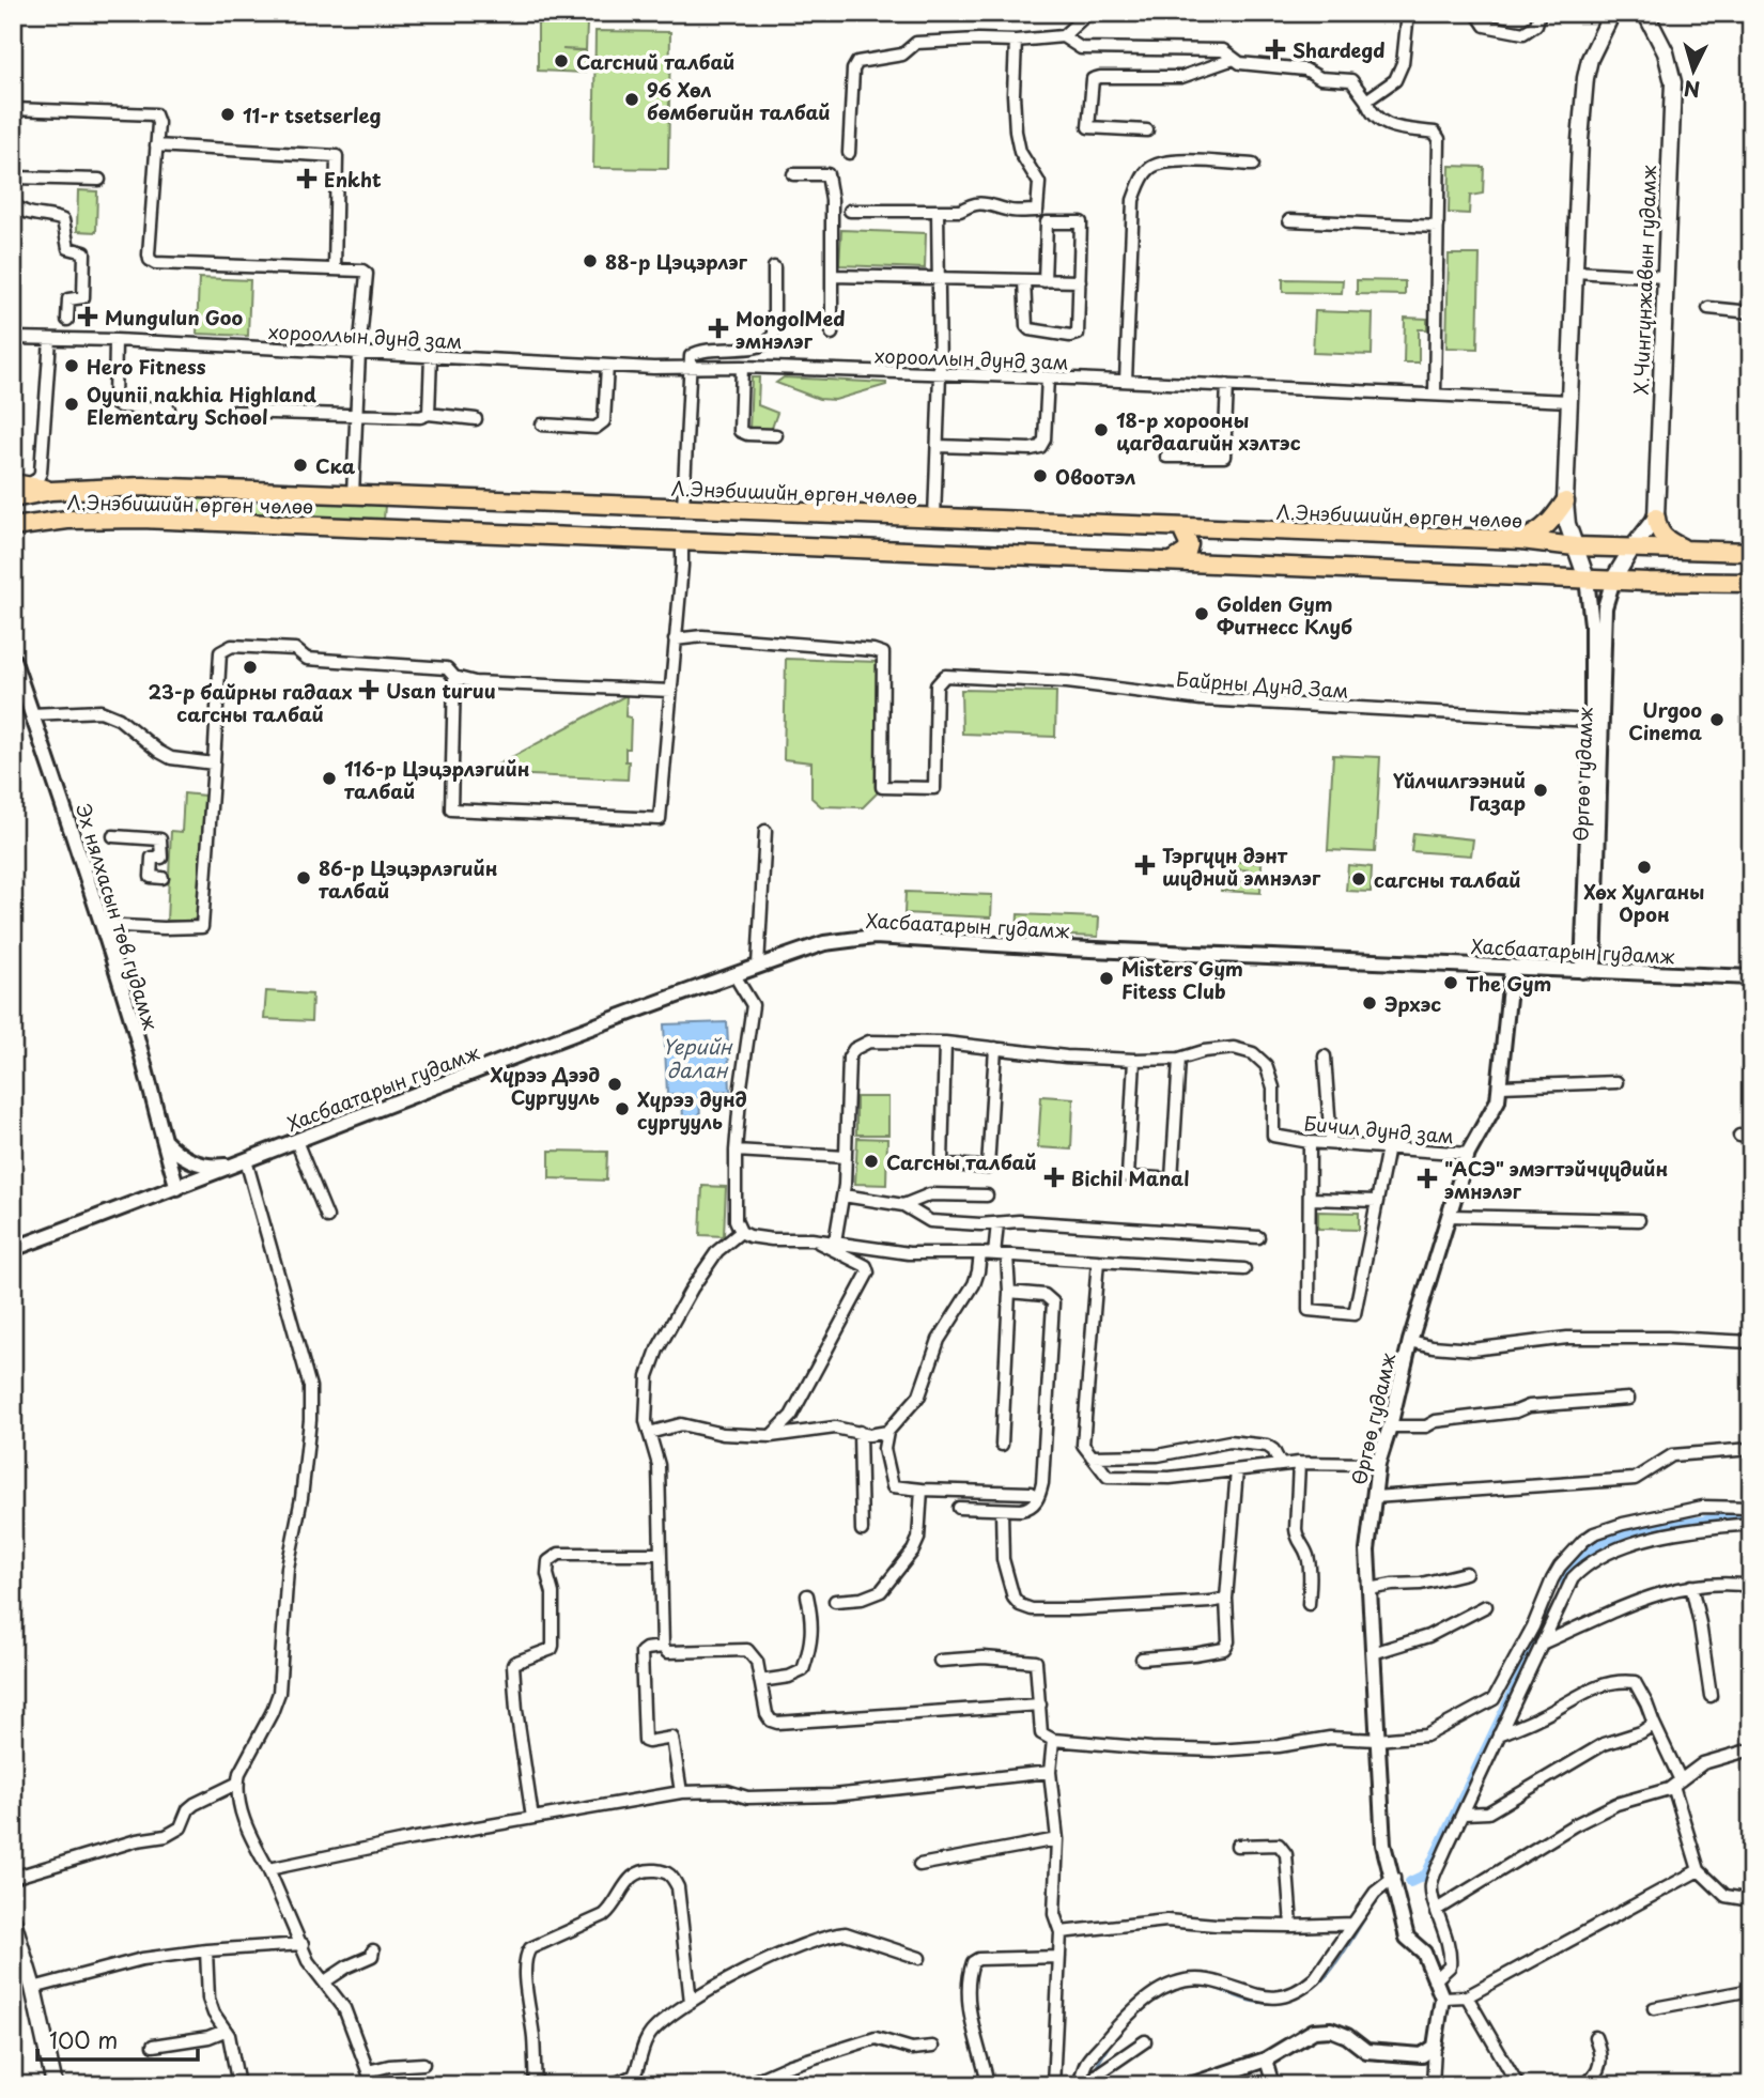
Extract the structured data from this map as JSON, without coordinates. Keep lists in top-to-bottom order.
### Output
{
  "streets": {
    "main road": ["Х.Чингүнжавын гудамж", "Л.Энэбишийн өргөн чөлөө"],
    "street": [
      "хорооллын дунд зам",
      "Байрны Дунд Зам",
      "Өргөө гудамж",
      "Эх нялхасын төв гудамж",
      "Хасбаатарын гудамж",
      "Бичил дунд зам"
    ]
  },
  "crossings": [
    ["Л.Энэбишийн өргөн чөлөө", "Өргөө гудамж"],
    ["Байрны Дунд Зам", "Өргөө гудамж"],
    ["Өргөө гудамж", "Хасбаатарын гудамж"],
    ["Өргөө гудамж", "Бичил дунд зам"],
    ["Эх нялхасын төв гудамж", "Хасбаатарын гудамж"]
  ],
  "water": ["Үерийн далан"],
  "places": {
    "health": [
      "Shardegd",
      "Enkht",
      "Mungulun Goo",
      "MongolMed эмнэлэг",
      "Usan turuu",
      "Тэргүүн дэнт шүдний эмнэлэг",
      "Bichil Manal",
      "\"АСЭ\" эмэгтэйчүүдийн эмнэлэг"
    ],
    "other": [
      "Сагсний талбай",
      "96 Хөл бөмбөгийн талбай",
      "11-r tsetserleg",
      "88-р Цэцэрлэг",
      "Hero Fitness",
      "Oyunii nakhia Highland Elementary School",
      "18-р хорооны цагдаагийн хэлтэс",
      "Ска",
      "Овоотэл",
      "Golden Gym Фитнесс Клуб",
      "23-р байрны гадаах сагсны талбай",
      "Urgoo Cinema",
      "116-р Цэцэрлэгийн талбай",
      "Үйлчилгээний Газар",
      "Хөх Хулганы Орон",
      "86-р Цэцэрлэгийн талбай",
      "сагсны талбай",
      "Misters Gym Fitess Club",
      "The Gym",
      "Эрхэс",
      "Хүрээ Дээд Сургууль",
      "Хүрээ дунд сургууль",
      "Сагсны талбай"
    ]
  },
  "scale_bar": "100 m",
  "north": "bottom"
}
